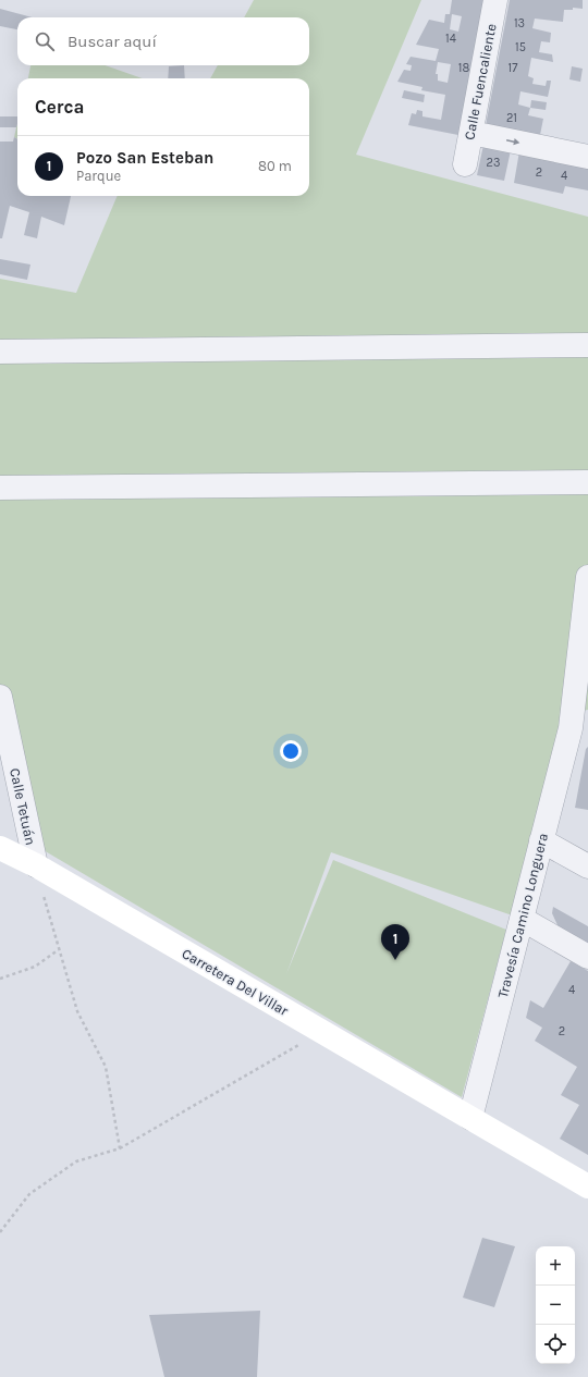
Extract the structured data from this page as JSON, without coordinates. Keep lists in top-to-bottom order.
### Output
{
  "streets": {
    "street": [
      "Calle Fuencaliente",
      "Calle Tetuán",
      "Travesía Camino Longuera",
      "Carretera Del Villar"
    ]
  },
  "crossings": [
    ["Calle Tetuán", "Carretera Del Villar"],
    ["Travesía Camino Longuera", "Carretera Del Villar"]
  ],
  "house_numbers": [
    "13",
    "14",
    "15",
    "18",
    "17",
    "21",
    "23",
    "2",
    "4",
    "4",
    "2"
  ],
  "page": {
    "search": "Buscar aquí",
    "heading": "Cerca",
    "list": [
      {
        "mark": "1",
        "name": "Pozo San Esteban",
        "note": "Parque",
        "value": "80 m"
      }
    ],
    "pins": "1",
    "map_buttons": ["+", "−"]
  }
}
